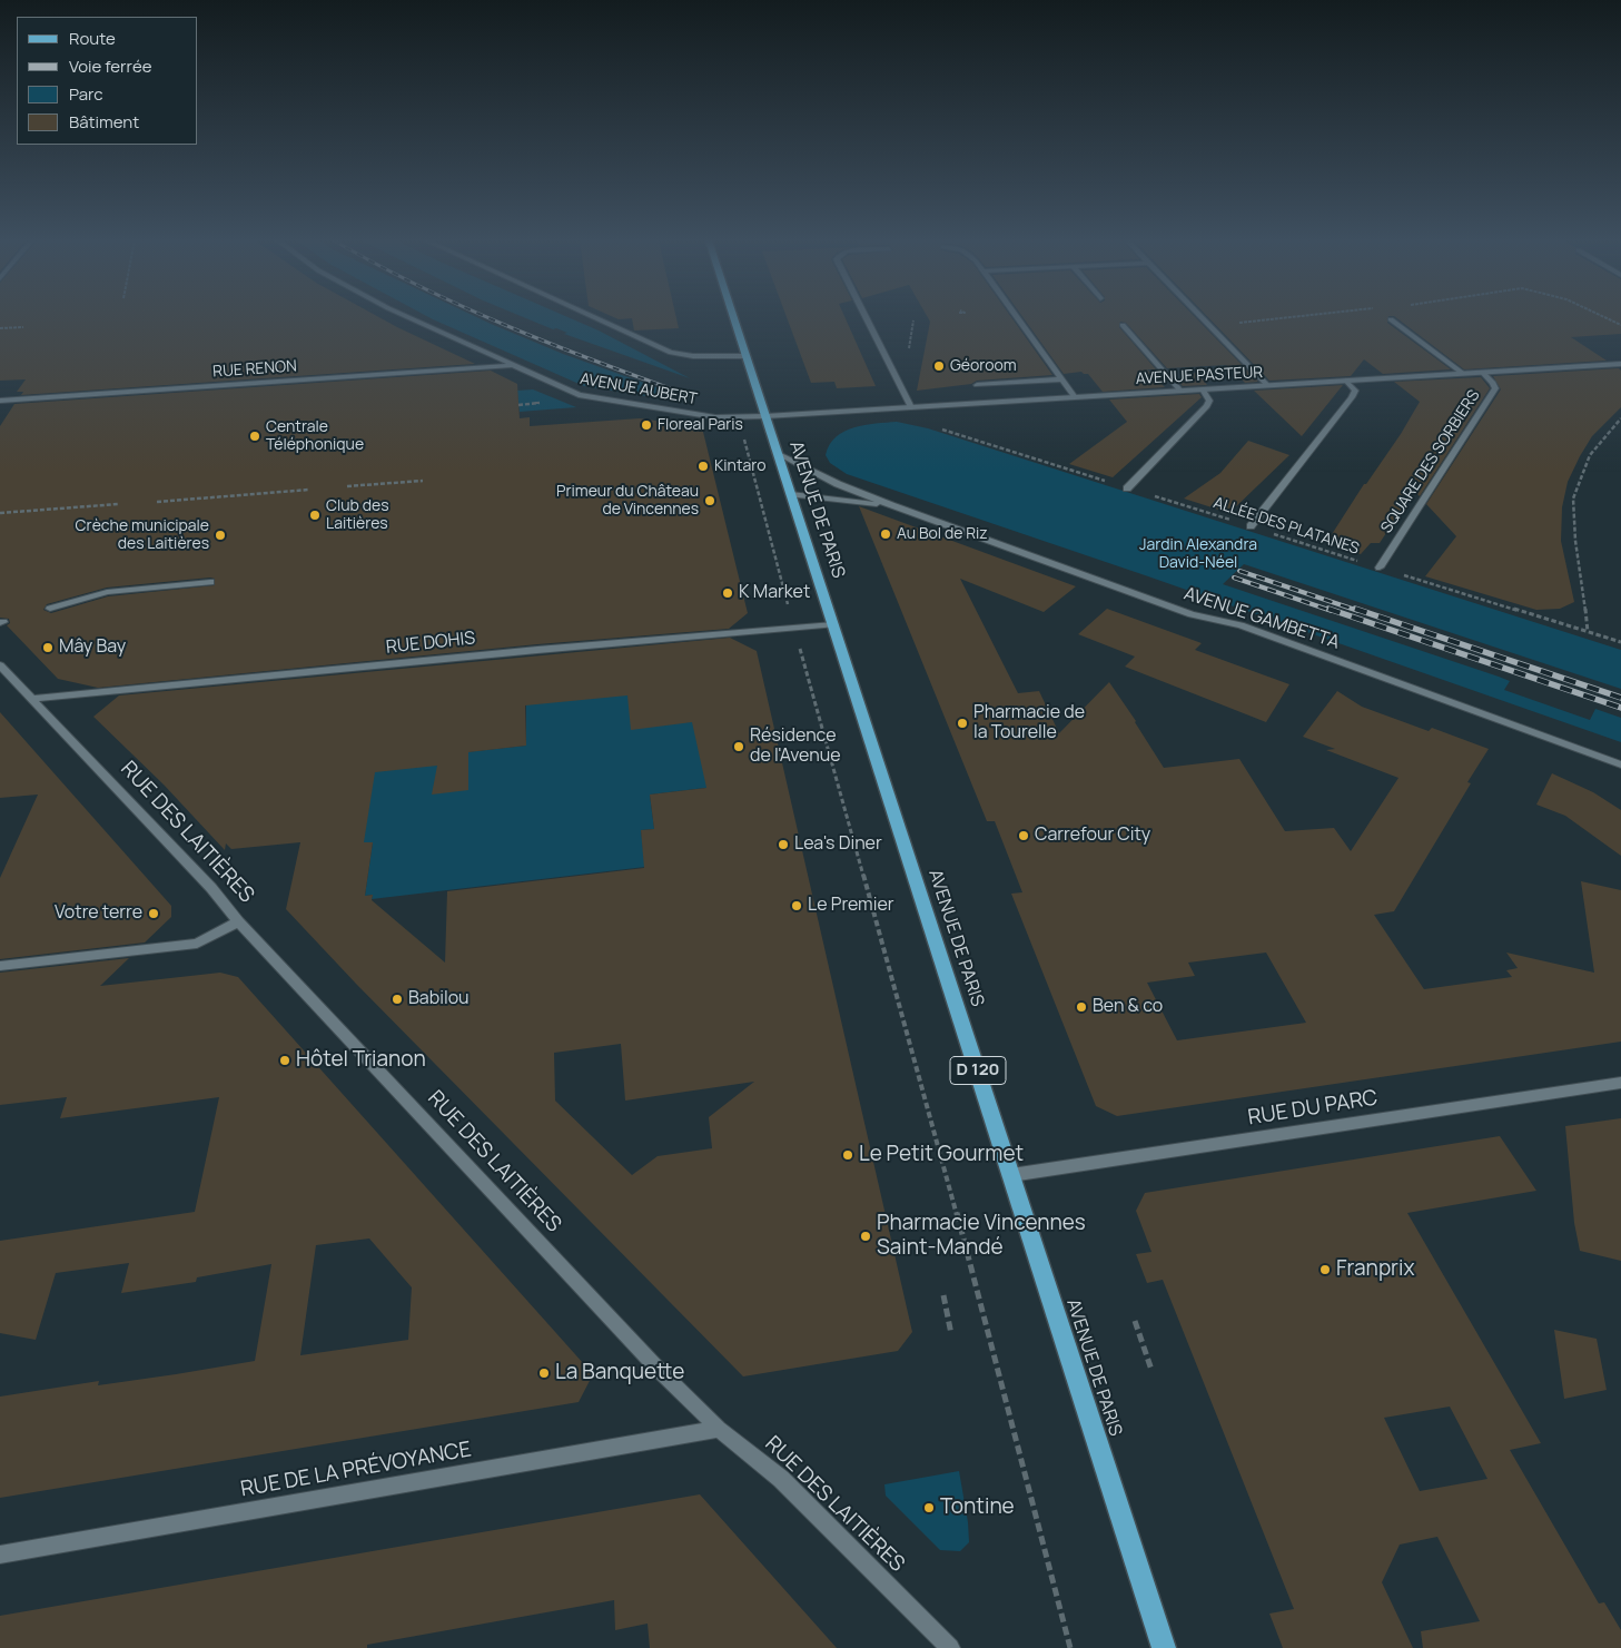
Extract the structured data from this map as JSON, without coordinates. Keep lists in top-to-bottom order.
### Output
{
  "streets": {
    "main road": ["AVENUE DE PARIS", "D 120"],
    "street": [
      "RUE RENON",
      "AVENUE PASTEUR",
      "AVENUE AUBERT",
      "SQUARE DES SORBIERS",
      "AVENUE GAMBETTA",
      "RUE DOHIS",
      "RUE DES LAITIÈRES",
      "RUE DU PARC",
      "RUE DE LA PRÉVOYANCE"
    ],
    "path": ["ALLÉE DES PLATANES"]
  },
  "crossings": [
    ["RUE RENON", "AVENUE AUBERT"],
    ["AVENUE PASTEUR", "AVENUE AUBERT"],
    ["AVENUE PASTEUR", "SQUARE DES SORBIERS"],
    ["AVENUE AUBERT", "AVENUE DE PARIS"],
    ["SQUARE DES SORBIERS", "ALLÉE DES PLATANES"],
    ["AVENUE DE PARIS", "AVENUE GAMBETTA"],
    ["AVENUE DE PARIS", "RUE DOHIS"],
    ["AVENUE DE PARIS", "RUE DU PARC"],
    ["RUE DOHIS", "RUE DES LAITIÈRES"],
    ["RUE DES LAITIÈRES", "RUE DE LA PRÉVOYANCE"]
  ],
  "parks": ["Jardin Alexandra David-Néel"],
  "places": [
    "Géoroom",
    "Floreal Paris",
    "Centrale Téléphonique",
    "Kintaro",
    "Primeur du Château de Vincennes",
    "Club des Laitières",
    "Au Bol de Riz",
    "Crèche municipale des Laitières",
    "K Market",
    "Mây Bay",
    "Pharmacie de la Tourelle",
    "Résidence de l'Avenue",
    "Carrefour City",
    "Lea's Diner",
    "Le Premier",
    "Votre terre",
    "Babilou",
    "Ben & co",
    "Hôtel Trianon",
    "Le Petit Gourmet",
    "Pharmacie Vincennes Saint-Mandé",
    "Franprix",
    "La Banquette",
    "Tontine"
  ],
  "legend": [
    "Route",
    "Voie ferrée",
    "Parc",
    "Bâtiment"
  ]
}
